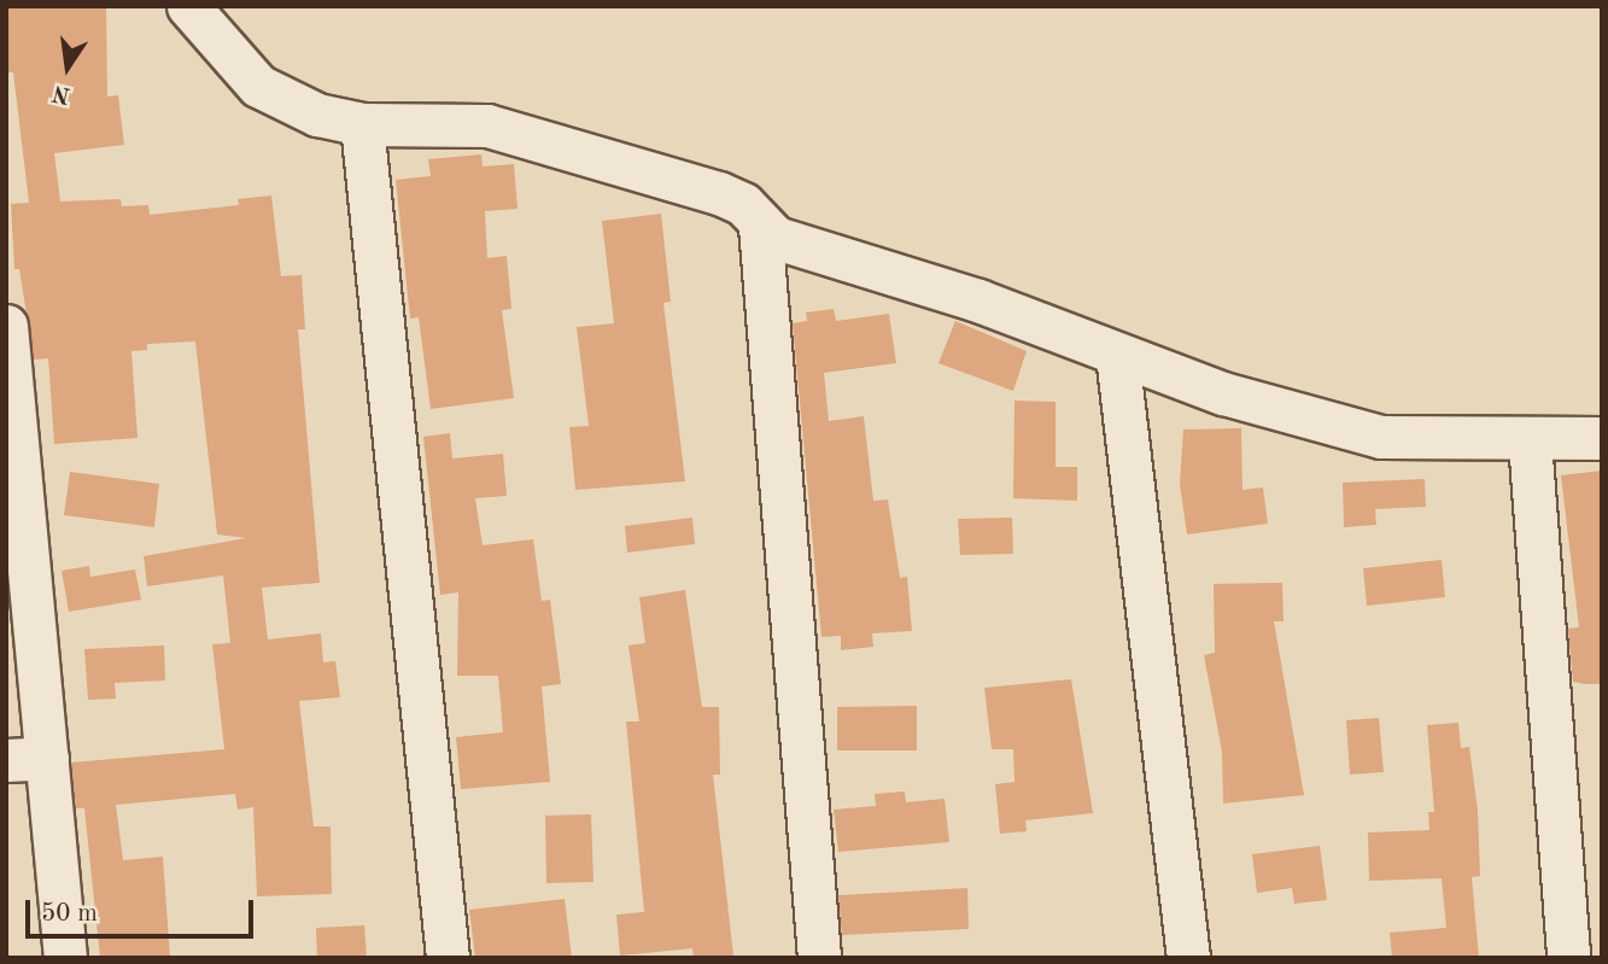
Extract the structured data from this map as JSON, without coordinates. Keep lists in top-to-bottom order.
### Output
{
  "scale_bar": "50 m",
  "north": "bottom"
}
